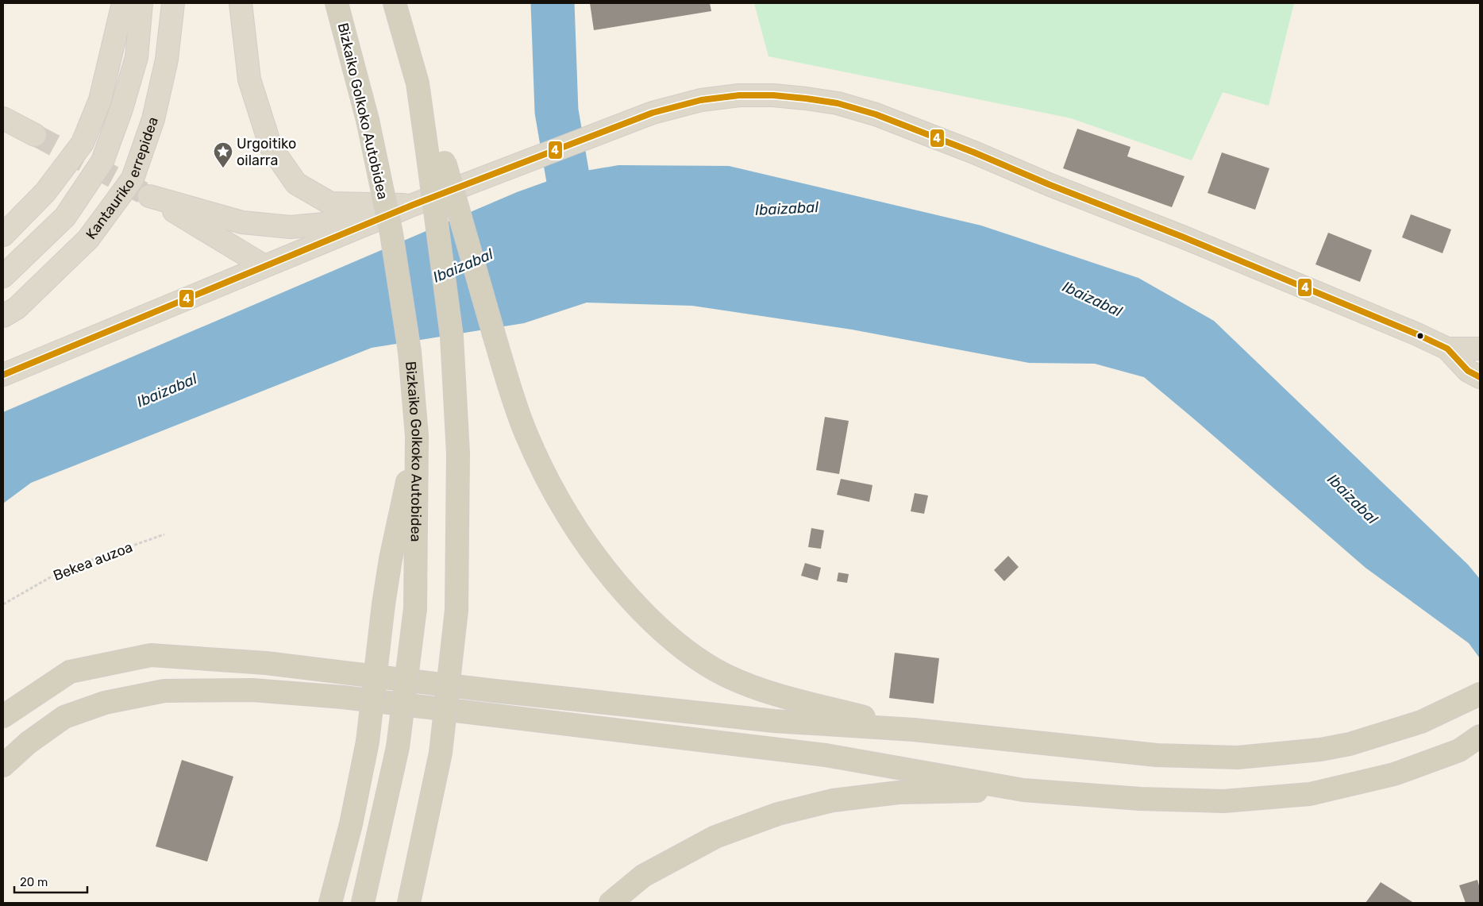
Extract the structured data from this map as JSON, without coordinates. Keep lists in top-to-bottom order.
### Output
{
  "streets": {
    "highway": ["Bizkaiko Golkoko Autobidea", "Kantauriko errepidea"],
    "path": ["Bekea auzoa"]
  },
  "water": ["Ibaizabal"],
  "places": {
    "place": ["Urgoitiko oilarra"]
  },
  "lines": ["transit line 4"],
  "scale_bar": "20 m"
}
